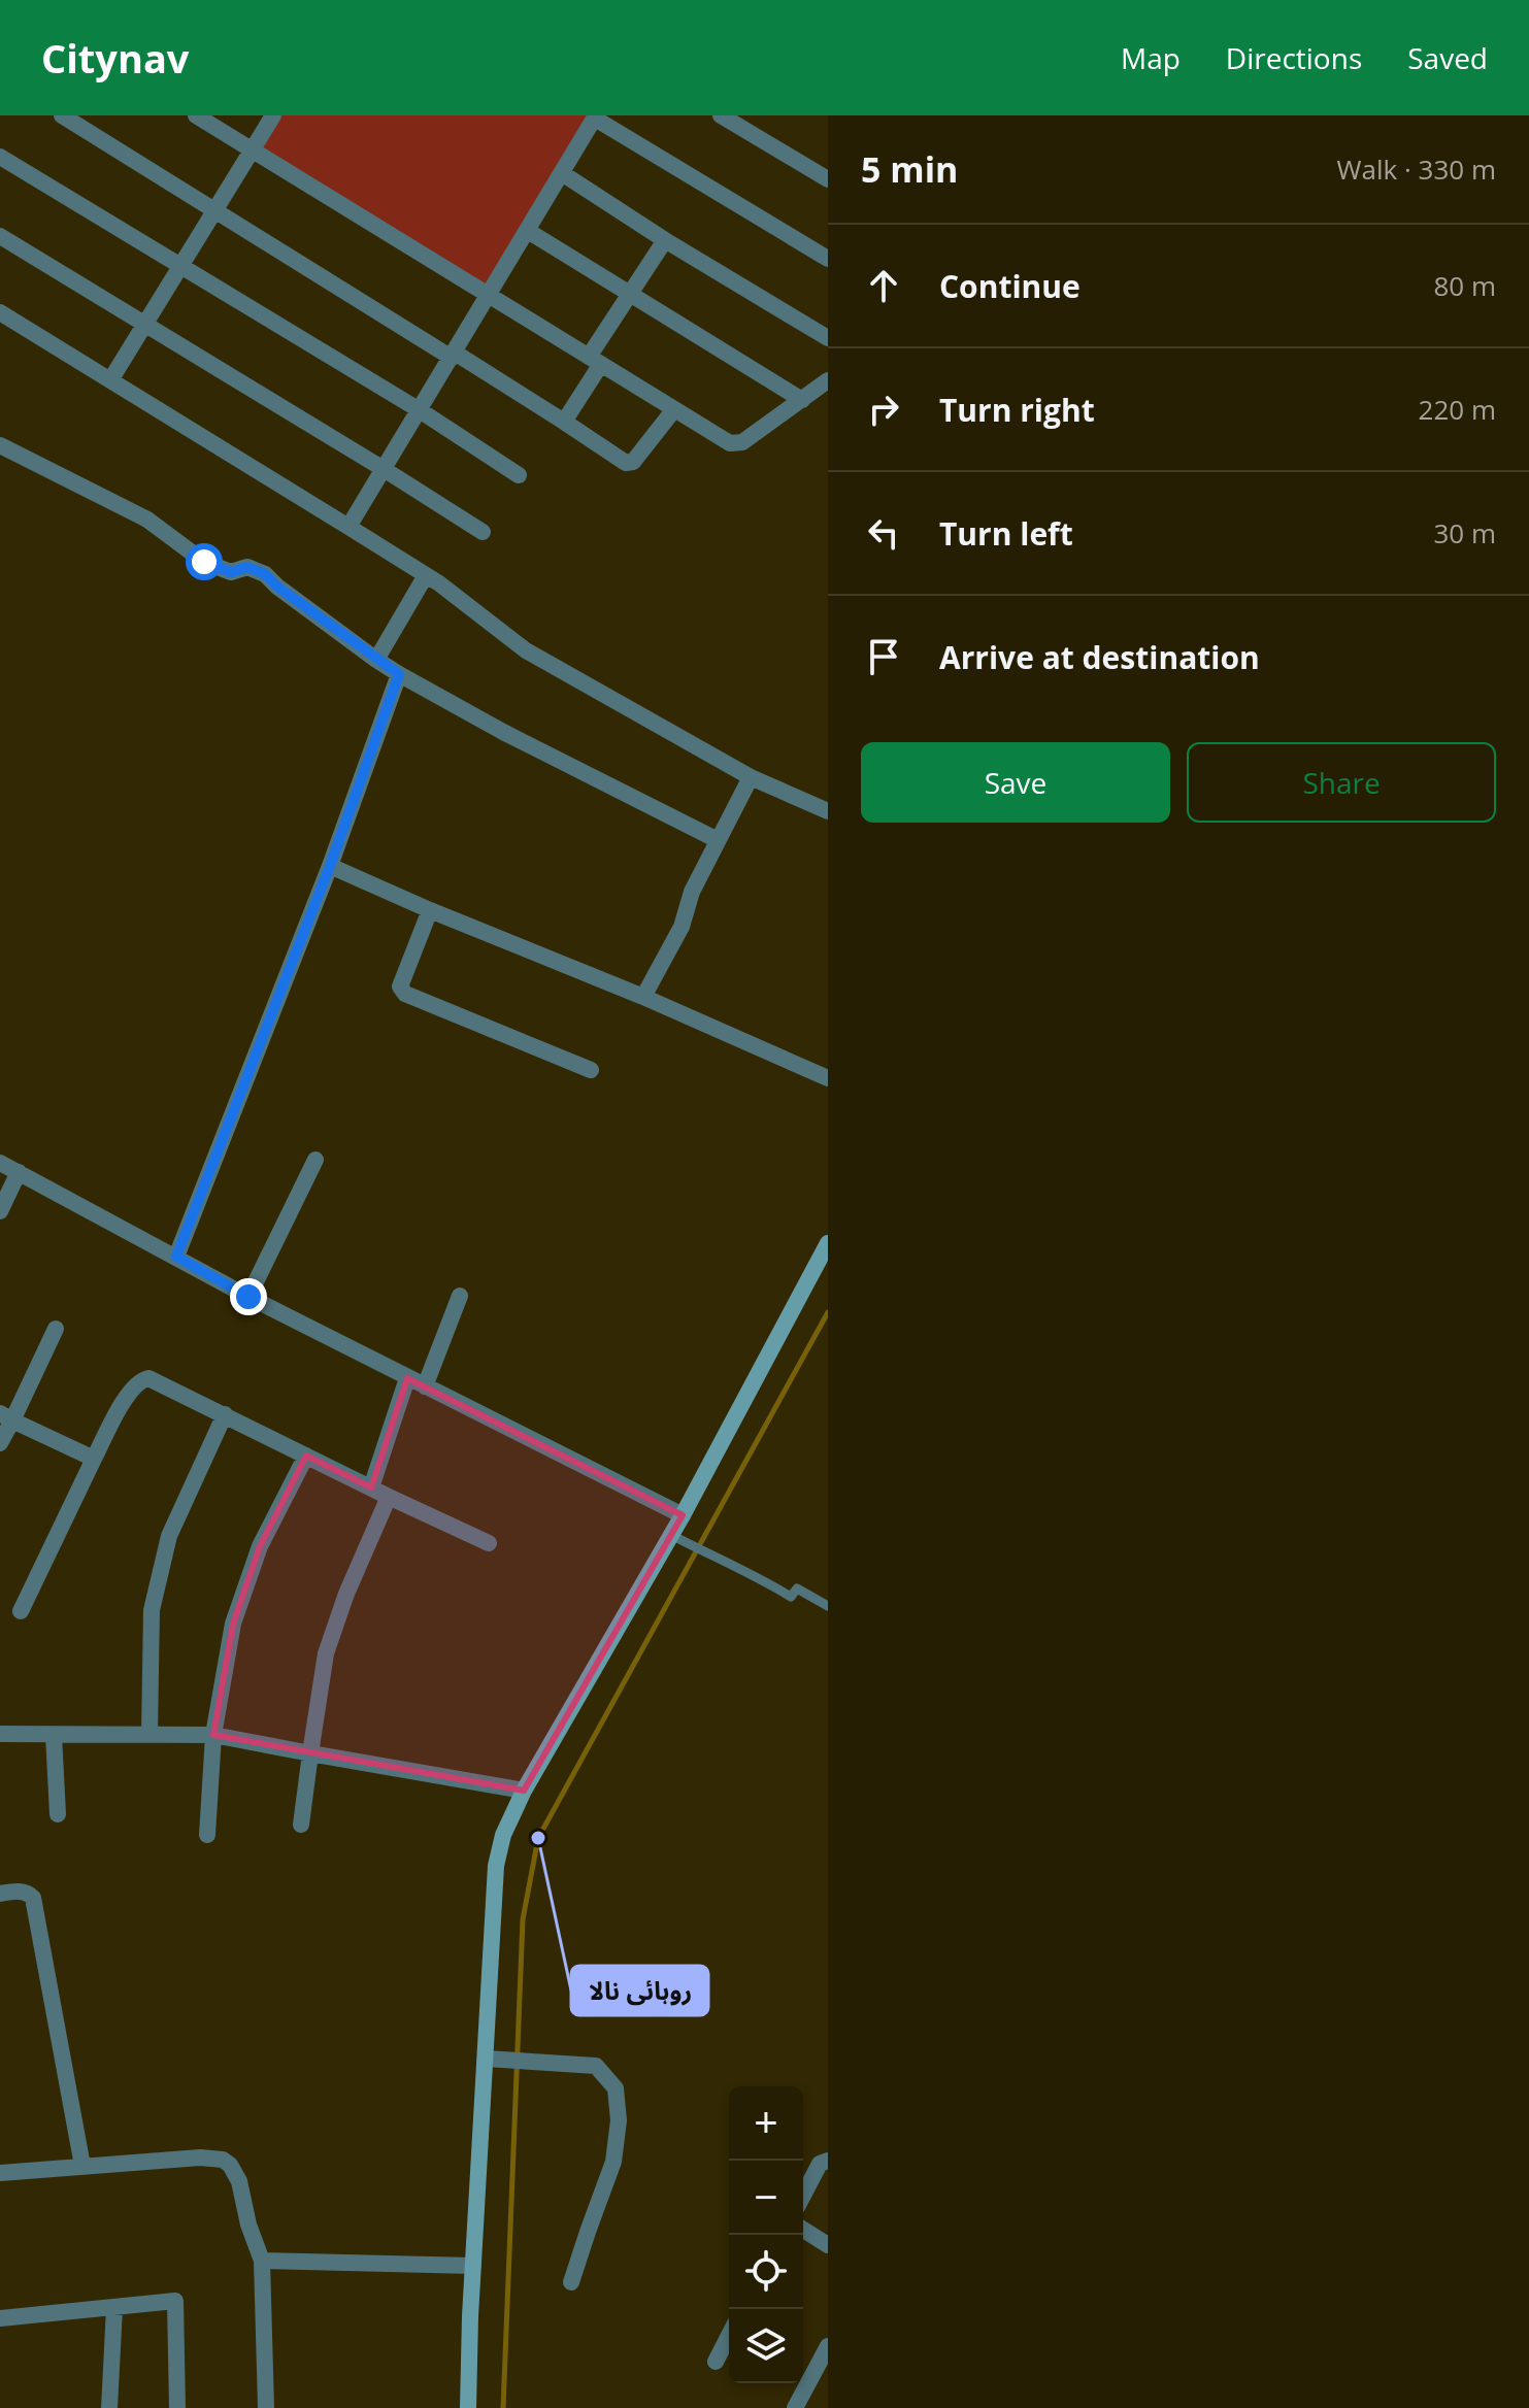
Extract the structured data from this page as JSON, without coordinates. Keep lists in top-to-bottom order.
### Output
{
  "places": ["روہائی نالا"],
  "page": {
    "header": "Citynav",
    "nav": ["Map", "Directions", "Saved"],
    "heading": ["5 min", "Walk · 330 m"],
    "list": [
      ["Continue", "80 m"],
      ["Turn right", "220 m"],
      ["Turn left", "30 m"],
      "Arrive at destination"
    ],
    "buttons": ["Save", "Share"],
    "map_buttons": ["+", "−"]
  }
}
